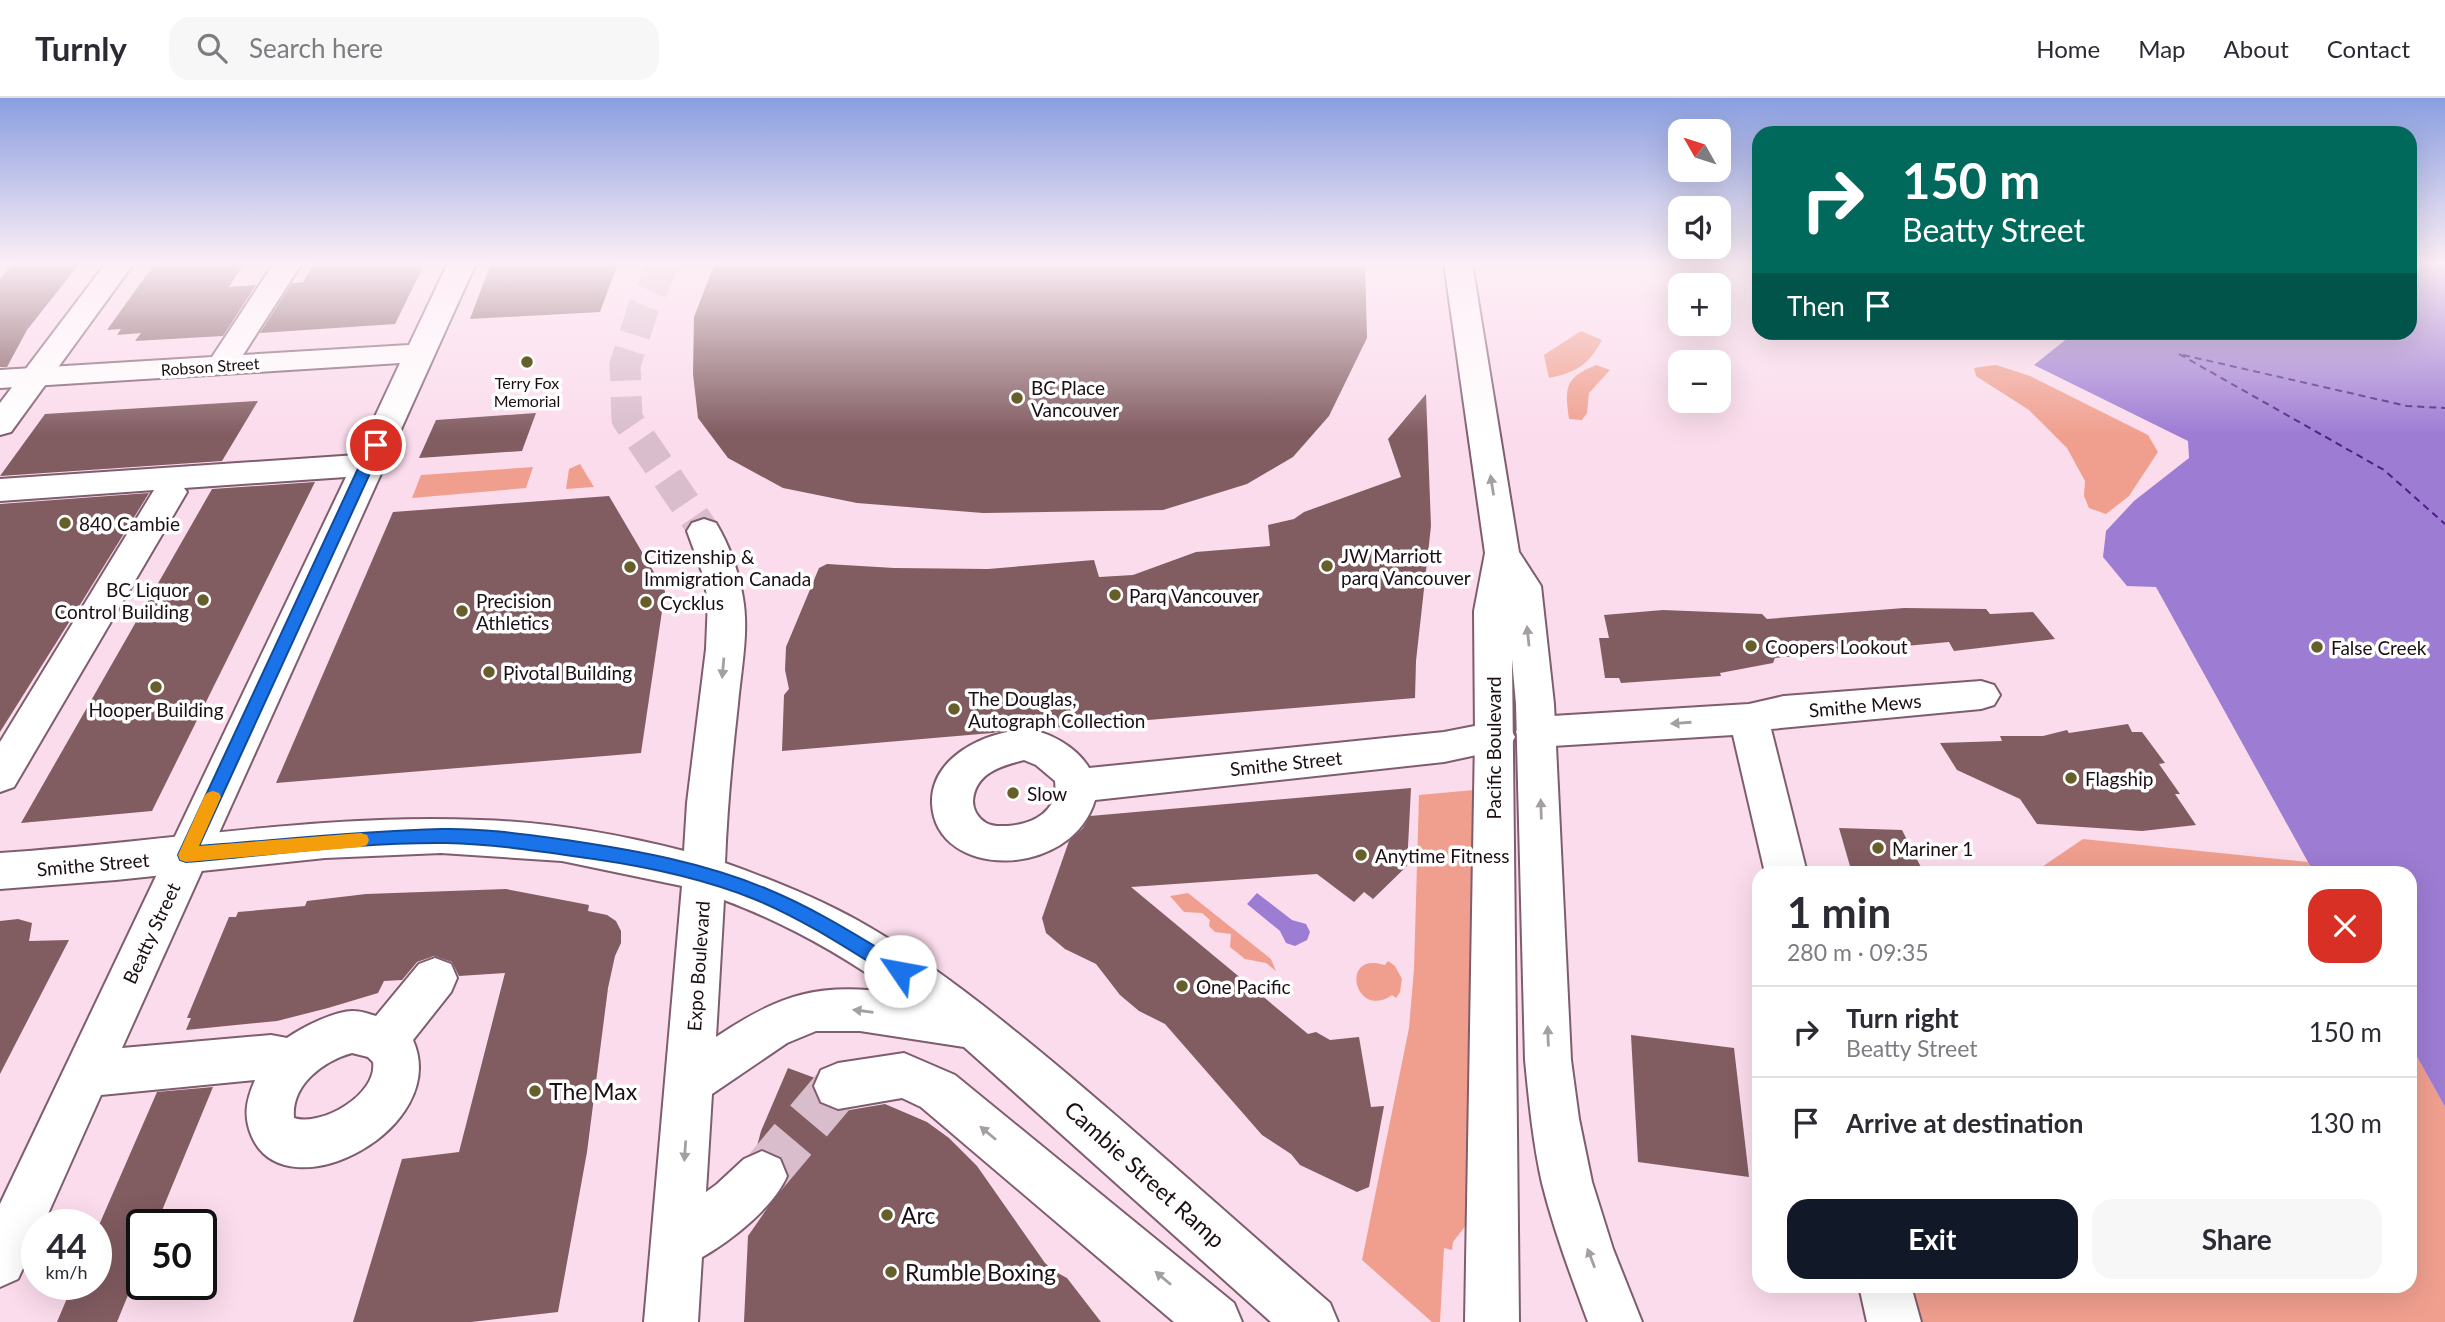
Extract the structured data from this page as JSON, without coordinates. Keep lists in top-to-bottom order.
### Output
{
  "streets": {
    "main road": [
      "Robson Street",
      "Smithe Mews",
      "Pacific Boulevard",
      "Smithe Street",
      "Beatty Street",
      "Expo Boulevard",
      "Cambie Street Ramp"
    ]
  },
  "crossings": [
    ["Robson Street", "Beatty Street"],
    ["Smithe Mews", "Smithe Street"],
    ["Pacific Boulevard", "Smithe Street"],
    ["Smithe Street", "Beatty Street"],
    ["Smithe Street", "Expo Boulevard"],
    ["Smithe Street", "Cambie Street Ramp"]
  ],
  "one_way": ["Expo Boulevard"],
  "places": [
    "Terry Fox Memorial",
    "BC Place Vancouver",
    "840 Cambie",
    "JW Marriott parq Vancouver",
    "Citizenship & Immigration Canada",
    "Parq Vancouver",
    "BC Liquor Control Building",
    "Cycklus",
    "Precision Athletics",
    "Coopers Lookout",
    "False Creek",
    "Pivotal Building",
    "Hooper Building",
    "The Douglas, Autograph Collection",
    "Flagship",
    "Slow",
    "Mariner 1",
    "Anytime Fitness",
    "One Pacific",
    "The Max",
    "Arc",
    "Rumble Boxing"
  ],
  "north": "top left",
  "page": {
    "header": "Turnly",
    "search": "Search here",
    "nav": [
      "Home",
      "Map",
      "About",
      "Contact"
    ],
    "map_buttons": ["+", "−"],
    "turn": ["150 m", "Beatty Street"],
    "then": "Then",
    "heading": ["1 min", "280 m · 09:35"],
    "list": [
      {
        "name": "Turn right",
        "note": "Beatty Street",
        "value": "150 m"
      },
      {
        "name": "Arrive at destination",
        "value": "130 m"
      }
    ],
    "buttons": ["Exit", "Share"],
    "speed": "44 km/h",
    "limit": "50"
  }
}
